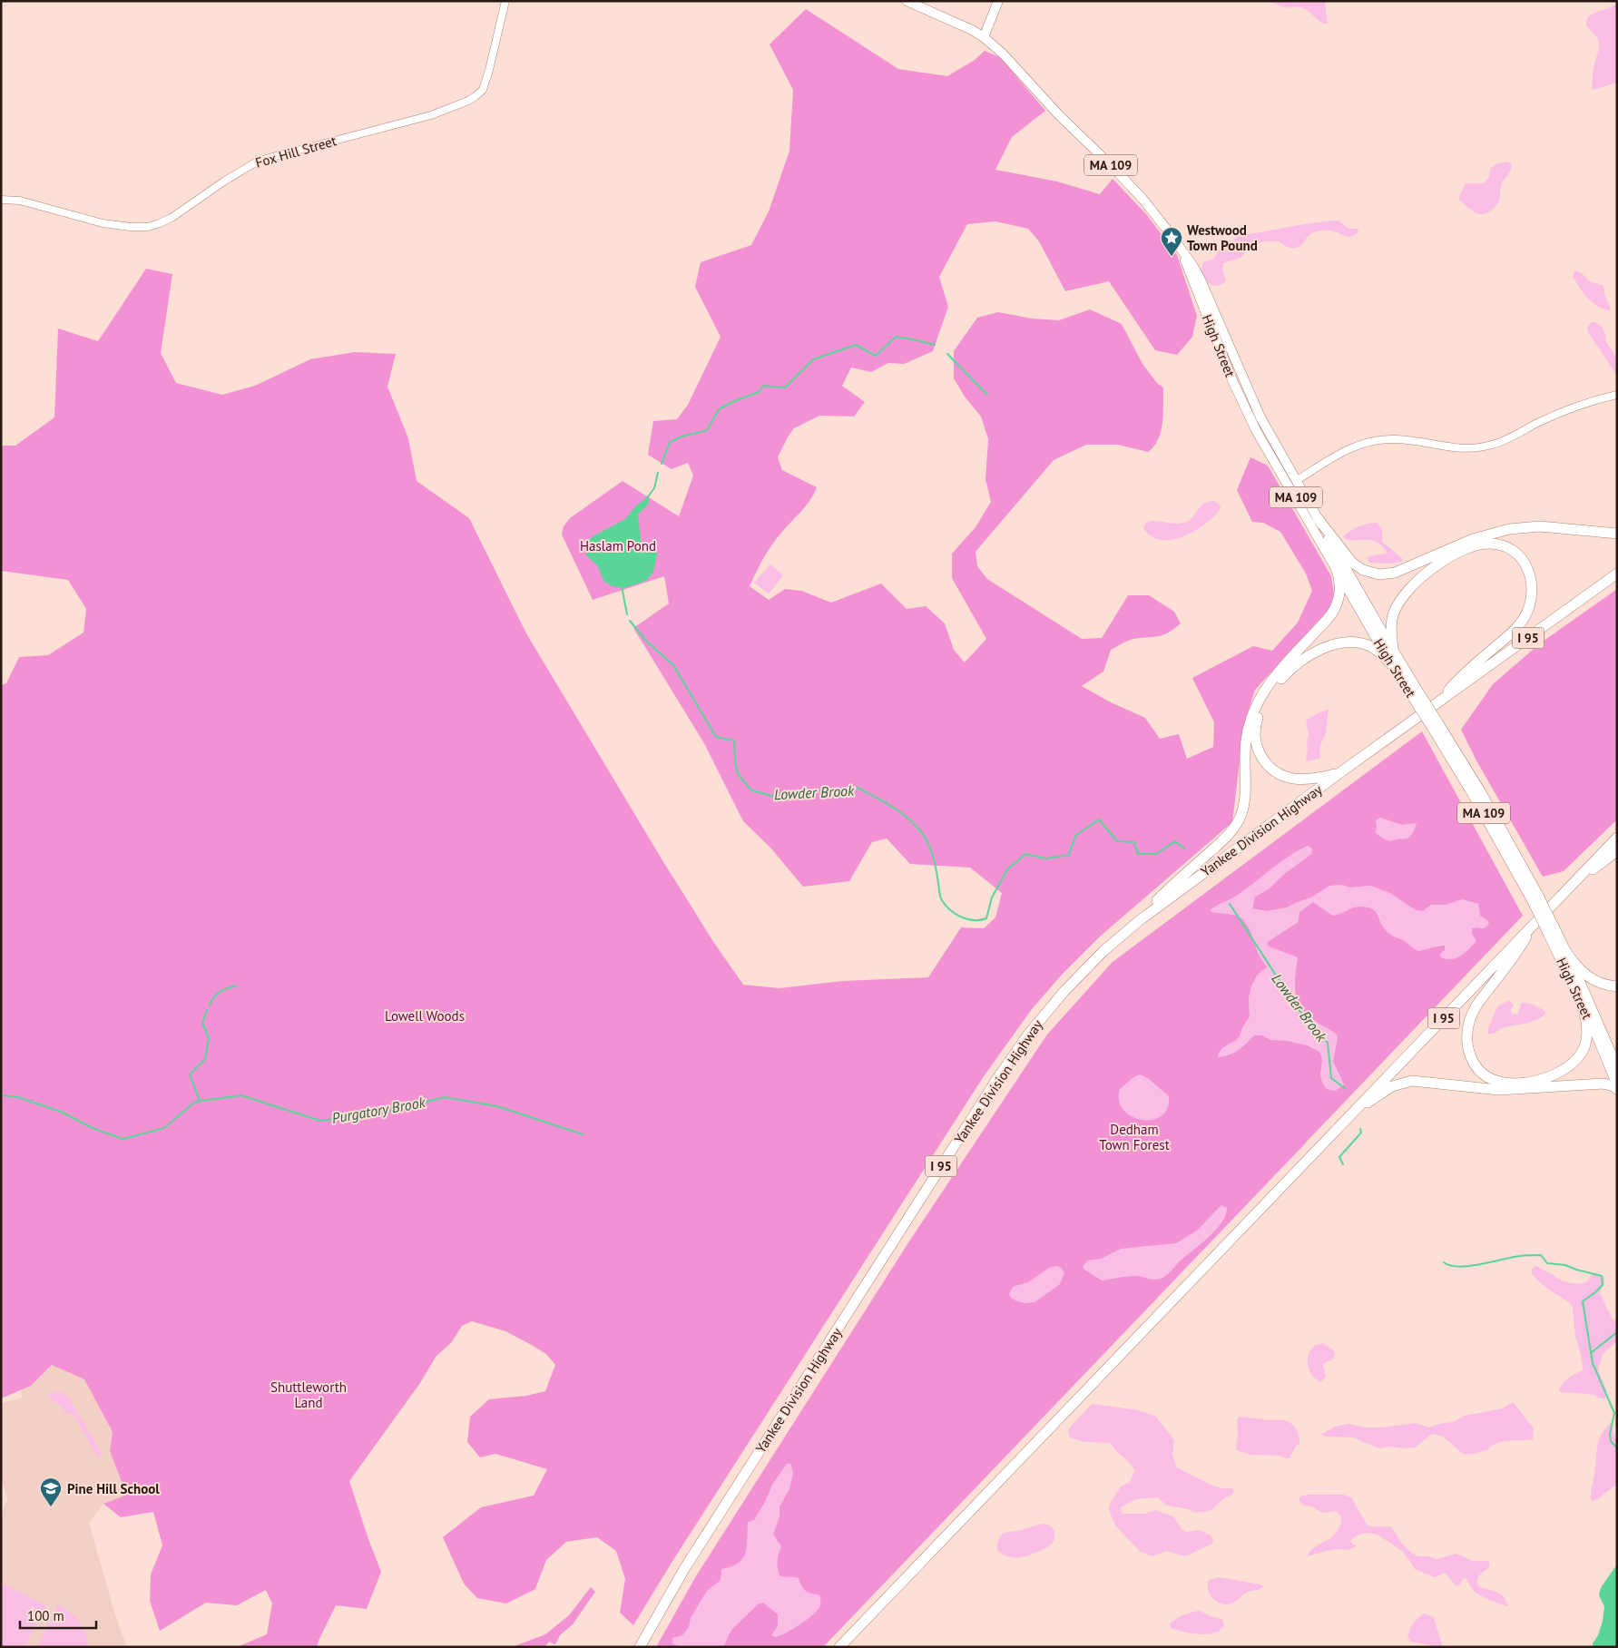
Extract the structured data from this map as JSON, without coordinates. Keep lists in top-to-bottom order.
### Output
{
  "streets": {
    "highway": ["I 95", "Yankee Division Highway"],
    "main road": ["MA 109", "High Street"],
    "street": ["Fox Hill Street"]
  },
  "water": ["Lowder Brook", "Purgatory Brook"],
  "parks": [
    "Haslam Pond",
    "Lowell Woods",
    "Dedham Town Forest",
    "Shuttleworth Land"
  ],
  "places": {
    "place": ["Westwood Town Pound"],
    "school or university": ["Pine Hill School"]
  },
  "scale_bar": "100 m"
}
